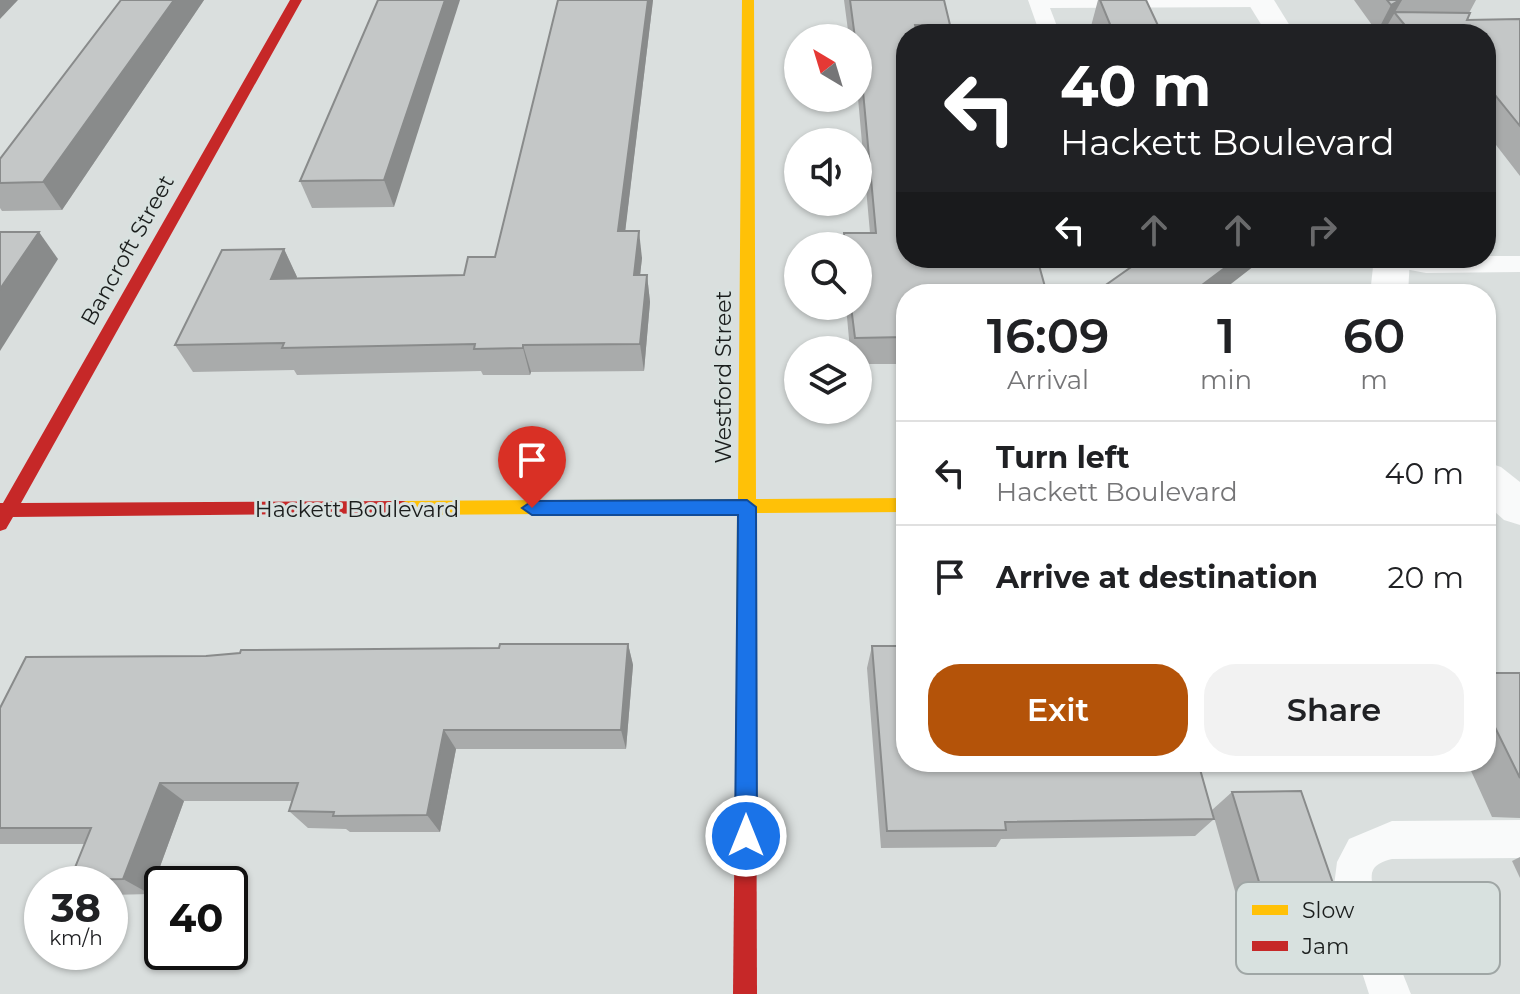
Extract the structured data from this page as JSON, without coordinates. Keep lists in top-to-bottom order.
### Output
{
  "streets": {
    "street": ["Bancroft Street", "Westford Street", "Hackett Boulevard"]
  },
  "crossings": [
    ["Bancroft Street", "Hackett Boulevard"],
    ["Westford Street", "Hackett Boulevard"]
  ],
  "legend": ["Slow", "Jam"],
  "north": "top left",
  "page": {
    "turn": ["40 m", "Hackett Boulevard"],
    "eta": [
      "16:09",
      "Arrival",
      "1",
      "min",
      "60",
      "m"
    ],
    "list": [
      {
        "name": "Turn left",
        "note": "Hackett Boulevard",
        "value": "40 m"
      },
      {
        "name": "Arrive at destination",
        "value": "20 m"
      }
    ],
    "buttons": ["Exit", "Share"],
    "speed": "38 km/h",
    "limit": "40"
  }
}
